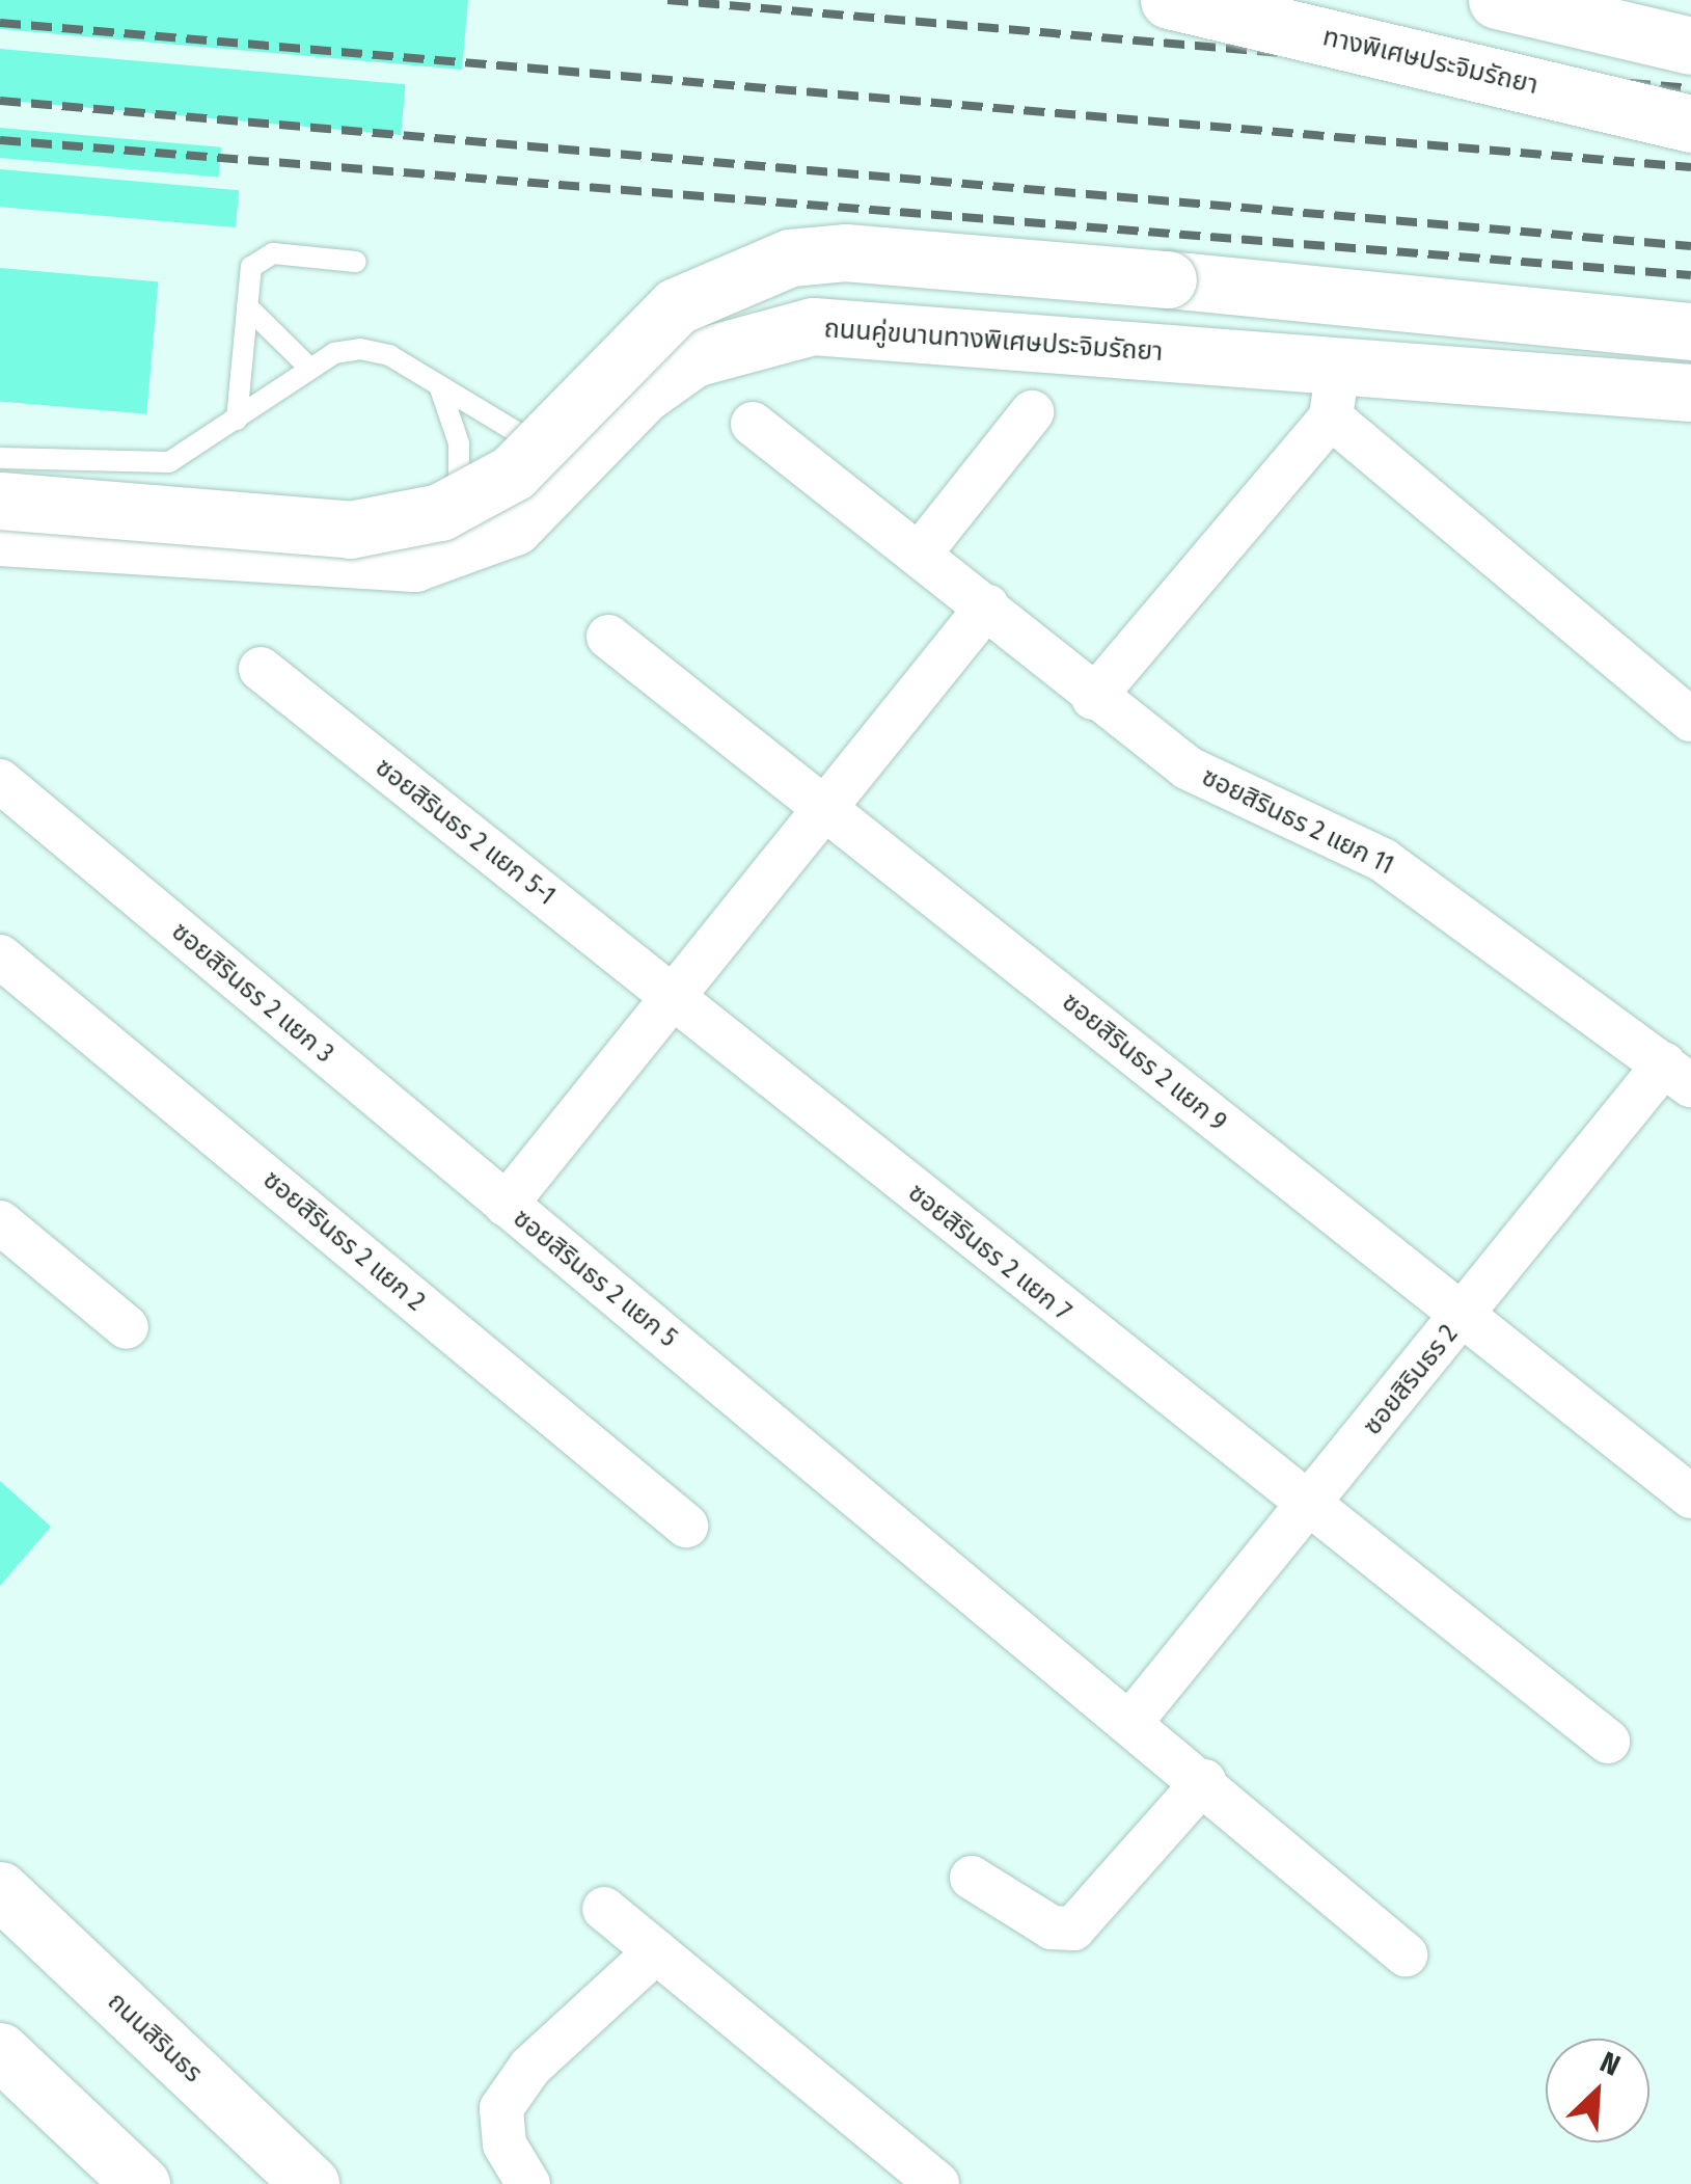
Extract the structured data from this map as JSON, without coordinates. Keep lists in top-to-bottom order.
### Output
{
  "streets": {
    "main road": ["ทางพิเศษประจิมรัถยา", "ถนนคู่ขนานทางพิเศษประจิมรัถยา", "ถนนสิรินธร"],
    "street": [
      "ซอยสิรินธร 2 แยก 11",
      "ซอยสิรินธร 2 แยก 5-1",
      "ซอยสิรินธร 2 แยก 3",
      "ซอยสิรินธร 2 แยก 9",
      "ซอยสิรินธร 2 แยก 2",
      "ซอยสิรินธร 2 แยก 7",
      "ซอยสิรินธร 2 แยก 5",
      "ซอยสิรินธร 2"
    ]
  },
  "crossings": [
    ["ซอยสิรินธร 2 แยก 11", "ซอยสิรินธร 2 แยก 5"],
    ["ซอยสิรินธร 2 แยก 11", "ซอยสิรินธร 2"],
    ["ซอยสิรินธร 2 แยก 5-1", "ซอยสิรินธร 2 แยก 7"],
    ["ซอยสิรินธร 2 แยก 5-1", "ซอยสิรินธร 2 แยก 5"],
    ["ซอยสิรินธร 2 แยก 3", "ซอยสิรินธร 2 แยก 5"],
    ["ซอยสิรินธร 2 แยก 9", "ซอยสิรินธร 2 แยก 5"],
    ["ซอยสิรินธร 2 แยก 9", "ซอยสิรินธร 2"],
    ["ซอยสิรินธร 2 แยก 7", "ซอยสิรินธร 2 แยก 5"],
    ["ซอยสิรินธร 2 แยก 7", "ซอยสิรินธร 2"],
    ["ซอยสิรินธร 2 แยก 5", "ซอยสิรินธร 2"]
  ],
  "north": "top right"
}
